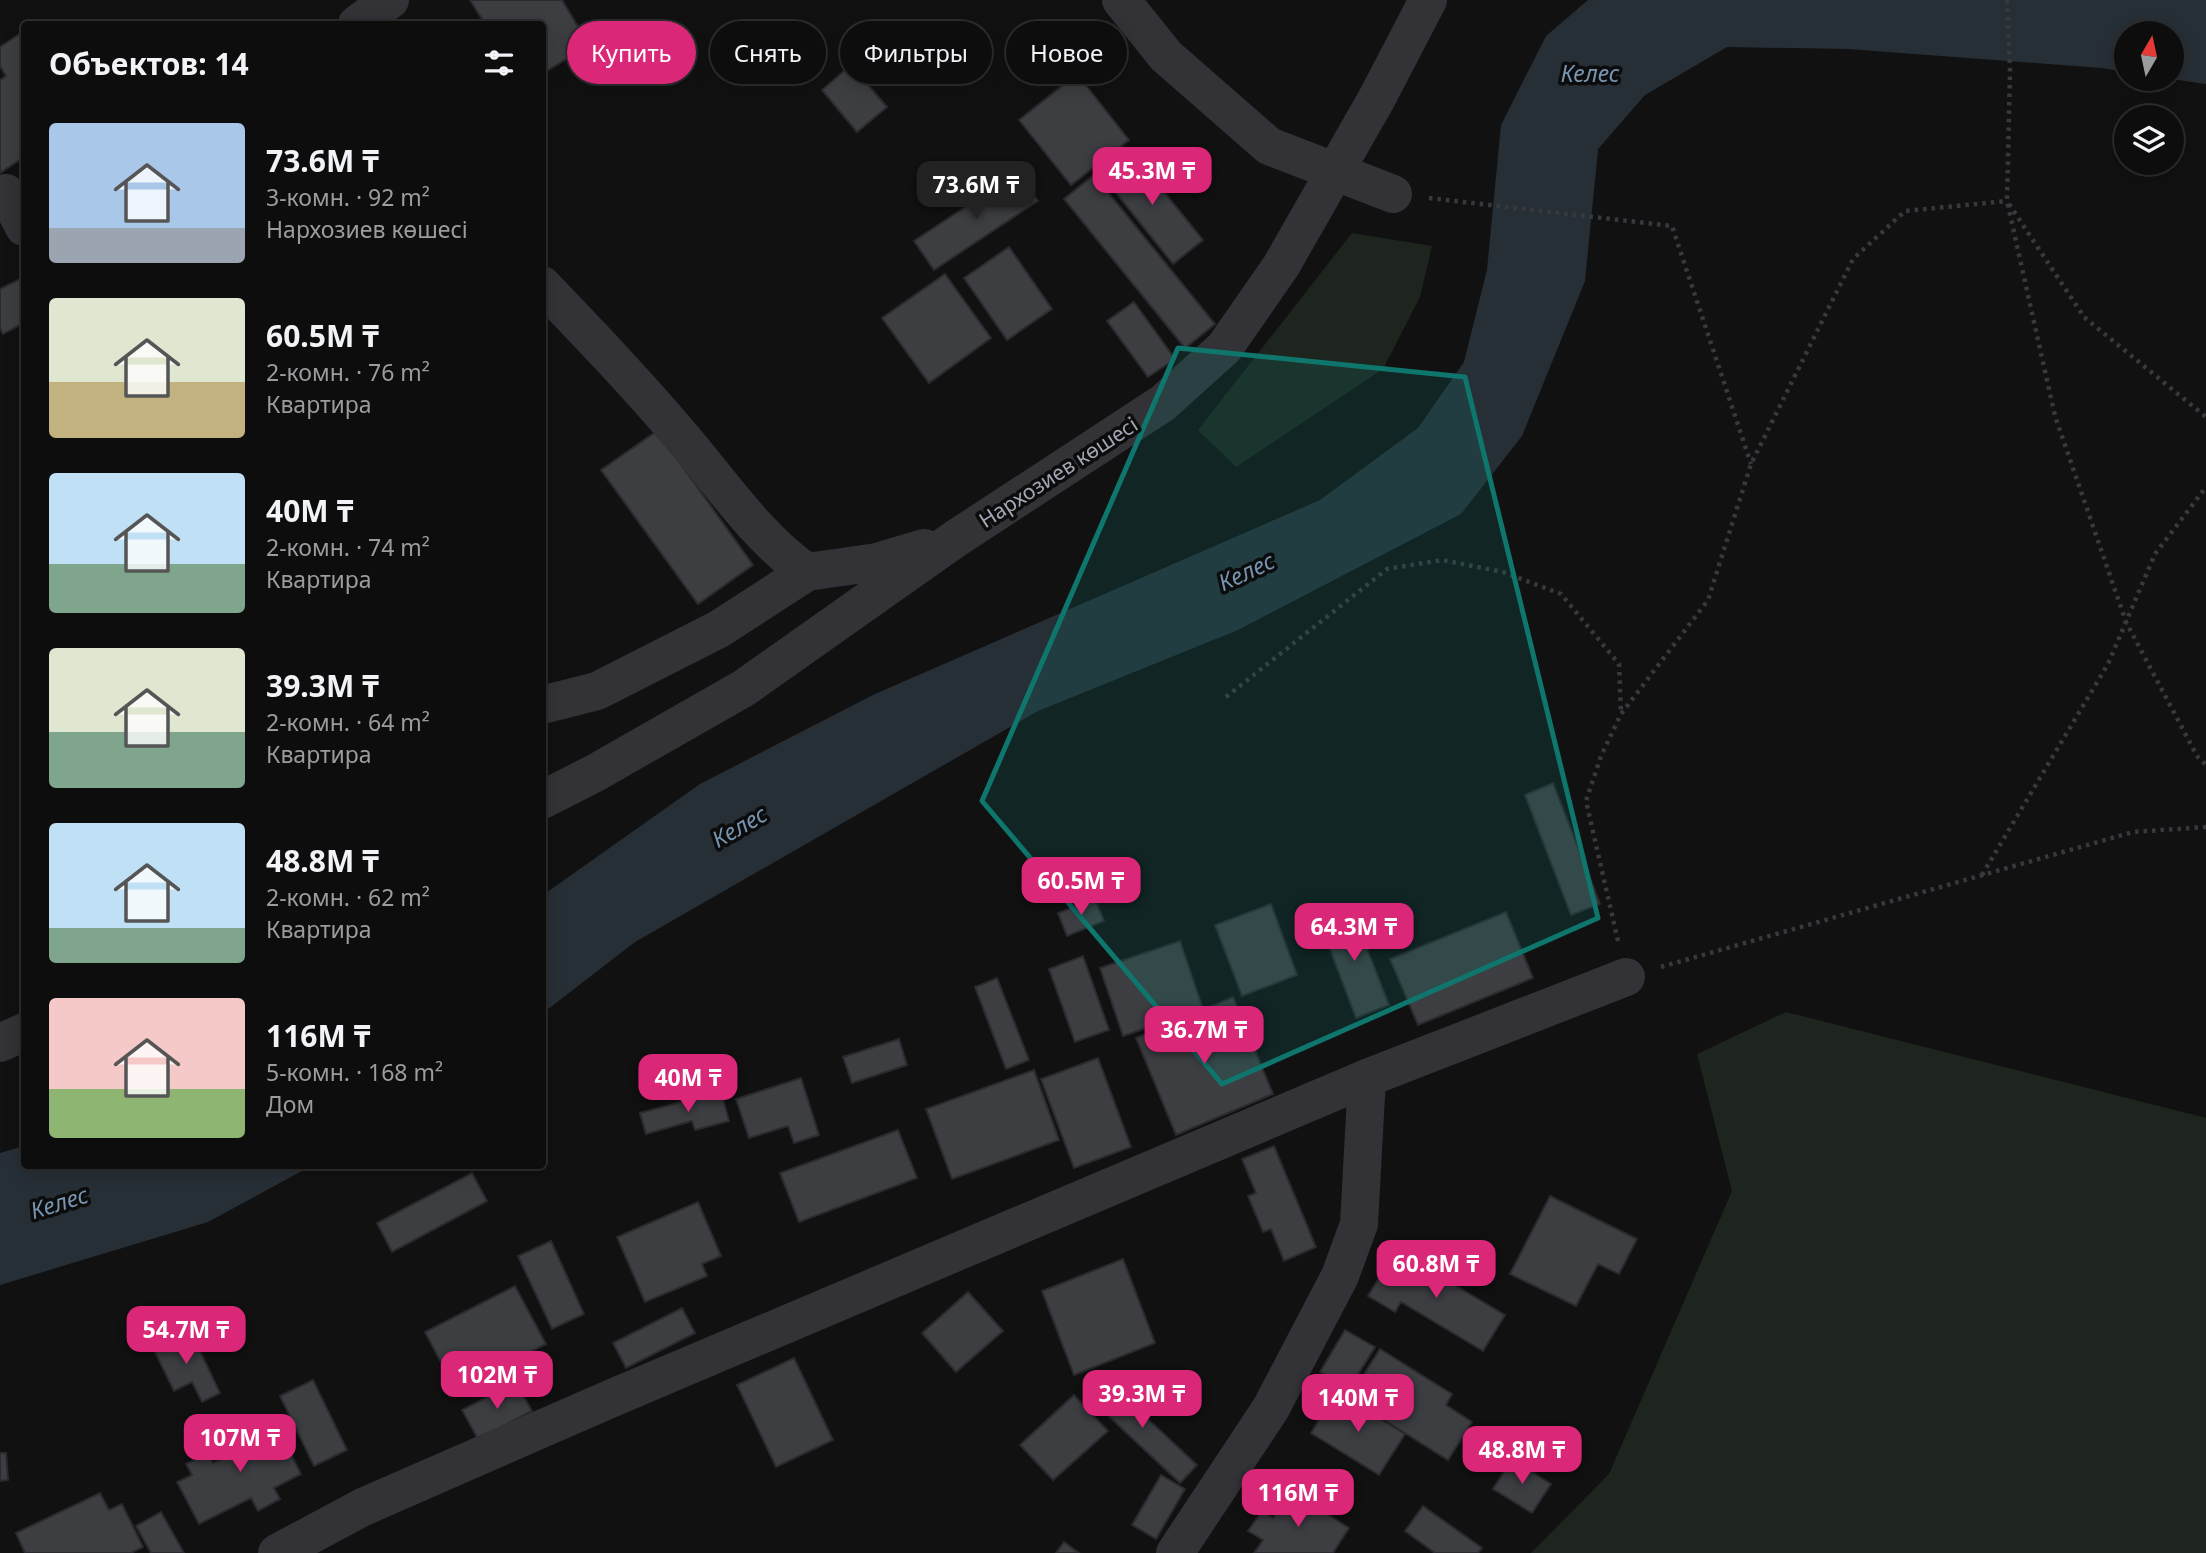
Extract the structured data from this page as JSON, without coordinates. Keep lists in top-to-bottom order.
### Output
{
  "streets": {
    "street": ["Нархозиев көшесі"]
  },
  "water": ["Келес"],
  "north": "top",
  "page": {
    "chip": [
      "Купить",
      "Снять",
      "Фильтры",
      "Новое"
    ],
    "heading": "Объектов: 14",
    "list": [
      {
        "name": "73.6M ₸",
        "note": "3-комн. · 92 m² · Нархозиев көшесі"
      },
      {
        "name": "60.5M ₸",
        "note": "2-комн. · 76 m² · Квартира"
      },
      {
        "name": "40M ₸",
        "note": "2-комн. · 74 m² · Квартира"
      },
      {
        "name": "39.3M ₸",
        "note": "2-комн. · 64 m² · Квартира"
      },
      {
        "name": "48.8M ₸",
        "note": "2-комн. · 62 m² · Квартира"
      },
      {
        "name": "116M ₸",
        "note": "5-комн. · 168 m² · Дом"
      }
    ],
    "price": [
      "45.3M ₸",
      "73.6M ₸",
      "60.5M ₸",
      "64.3M ₸",
      "36.7M ₸",
      "40M ₸",
      "60.8M ₸",
      "54.7M ₸",
      "102M ₸",
      "39.3M ₸",
      "140M ₸",
      "107M ₸",
      "48.8M ₸",
      "116M ₸"
    ]
  }
}
